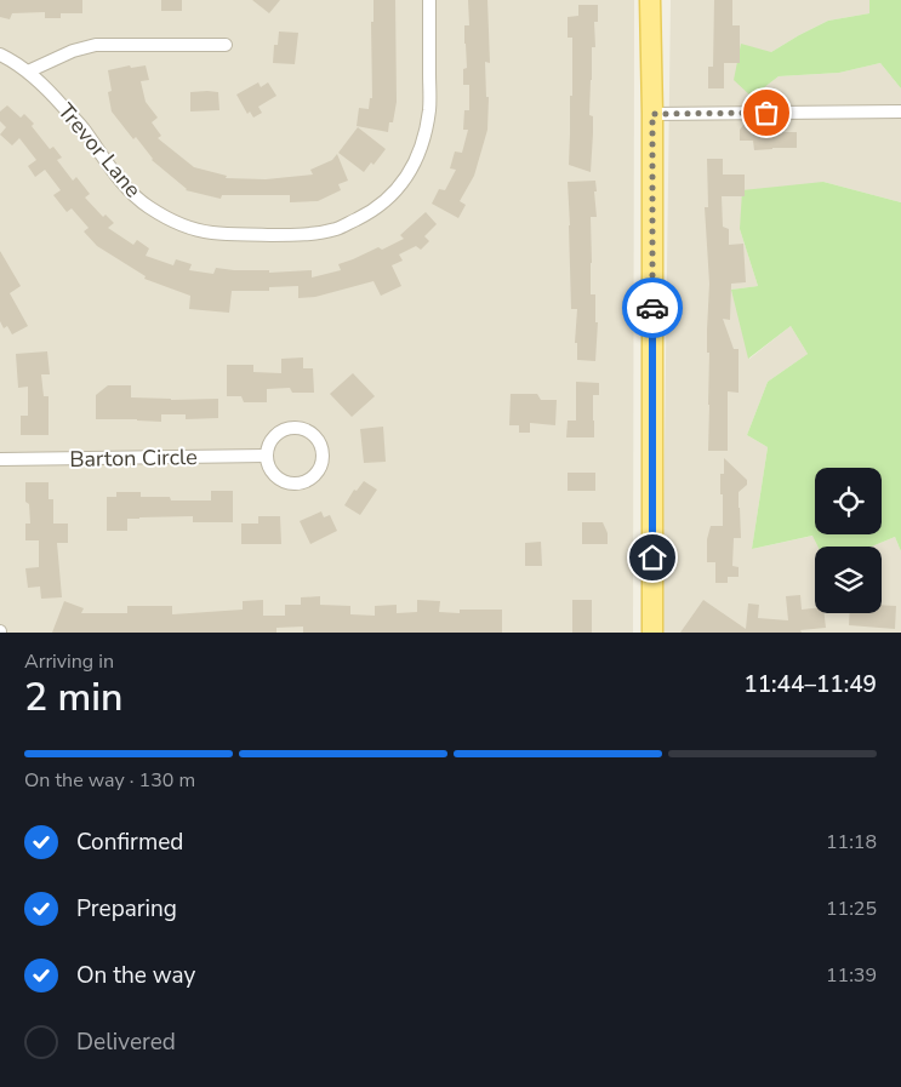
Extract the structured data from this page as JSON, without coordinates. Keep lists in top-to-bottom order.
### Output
{
  "streets": {
    "street": ["Trevor Lane", "Barton Circle"]
  },
  "page": {
    "heading": ["2 min", "Arriving in", "11:44–11:49"],
    "bar": "On the way · 130 m",
    "list": [
      ["Confirmed", "11:18"],
      ["Preparing", "11:25"],
      ["On the way", "11:39"],
      "Delivered"
    ]
  }
}
